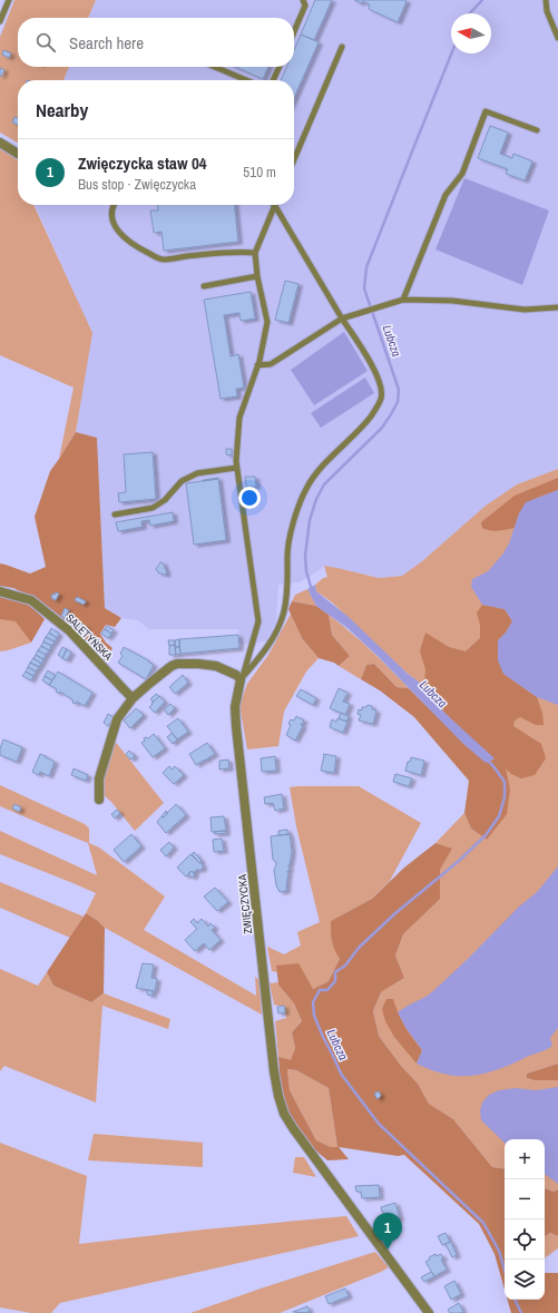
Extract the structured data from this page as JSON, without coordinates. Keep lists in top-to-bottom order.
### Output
{
  "streets": {
    "street": ["SALETYŃSKA", "ZWIĘCZYCKA"]
  },
  "water": ["Lubcza"],
  "north": "left",
  "page": {
    "search": "Search here",
    "heading": "Nearby",
    "list": [
      {
        "mark": "1",
        "name": "Zwięczycka staw 04",
        "note": "Bus stop · Zwięczycka",
        "value": "510 m"
      }
    ],
    "map_buttons": ["+", "−"],
    "pins": "1"
  }
}
